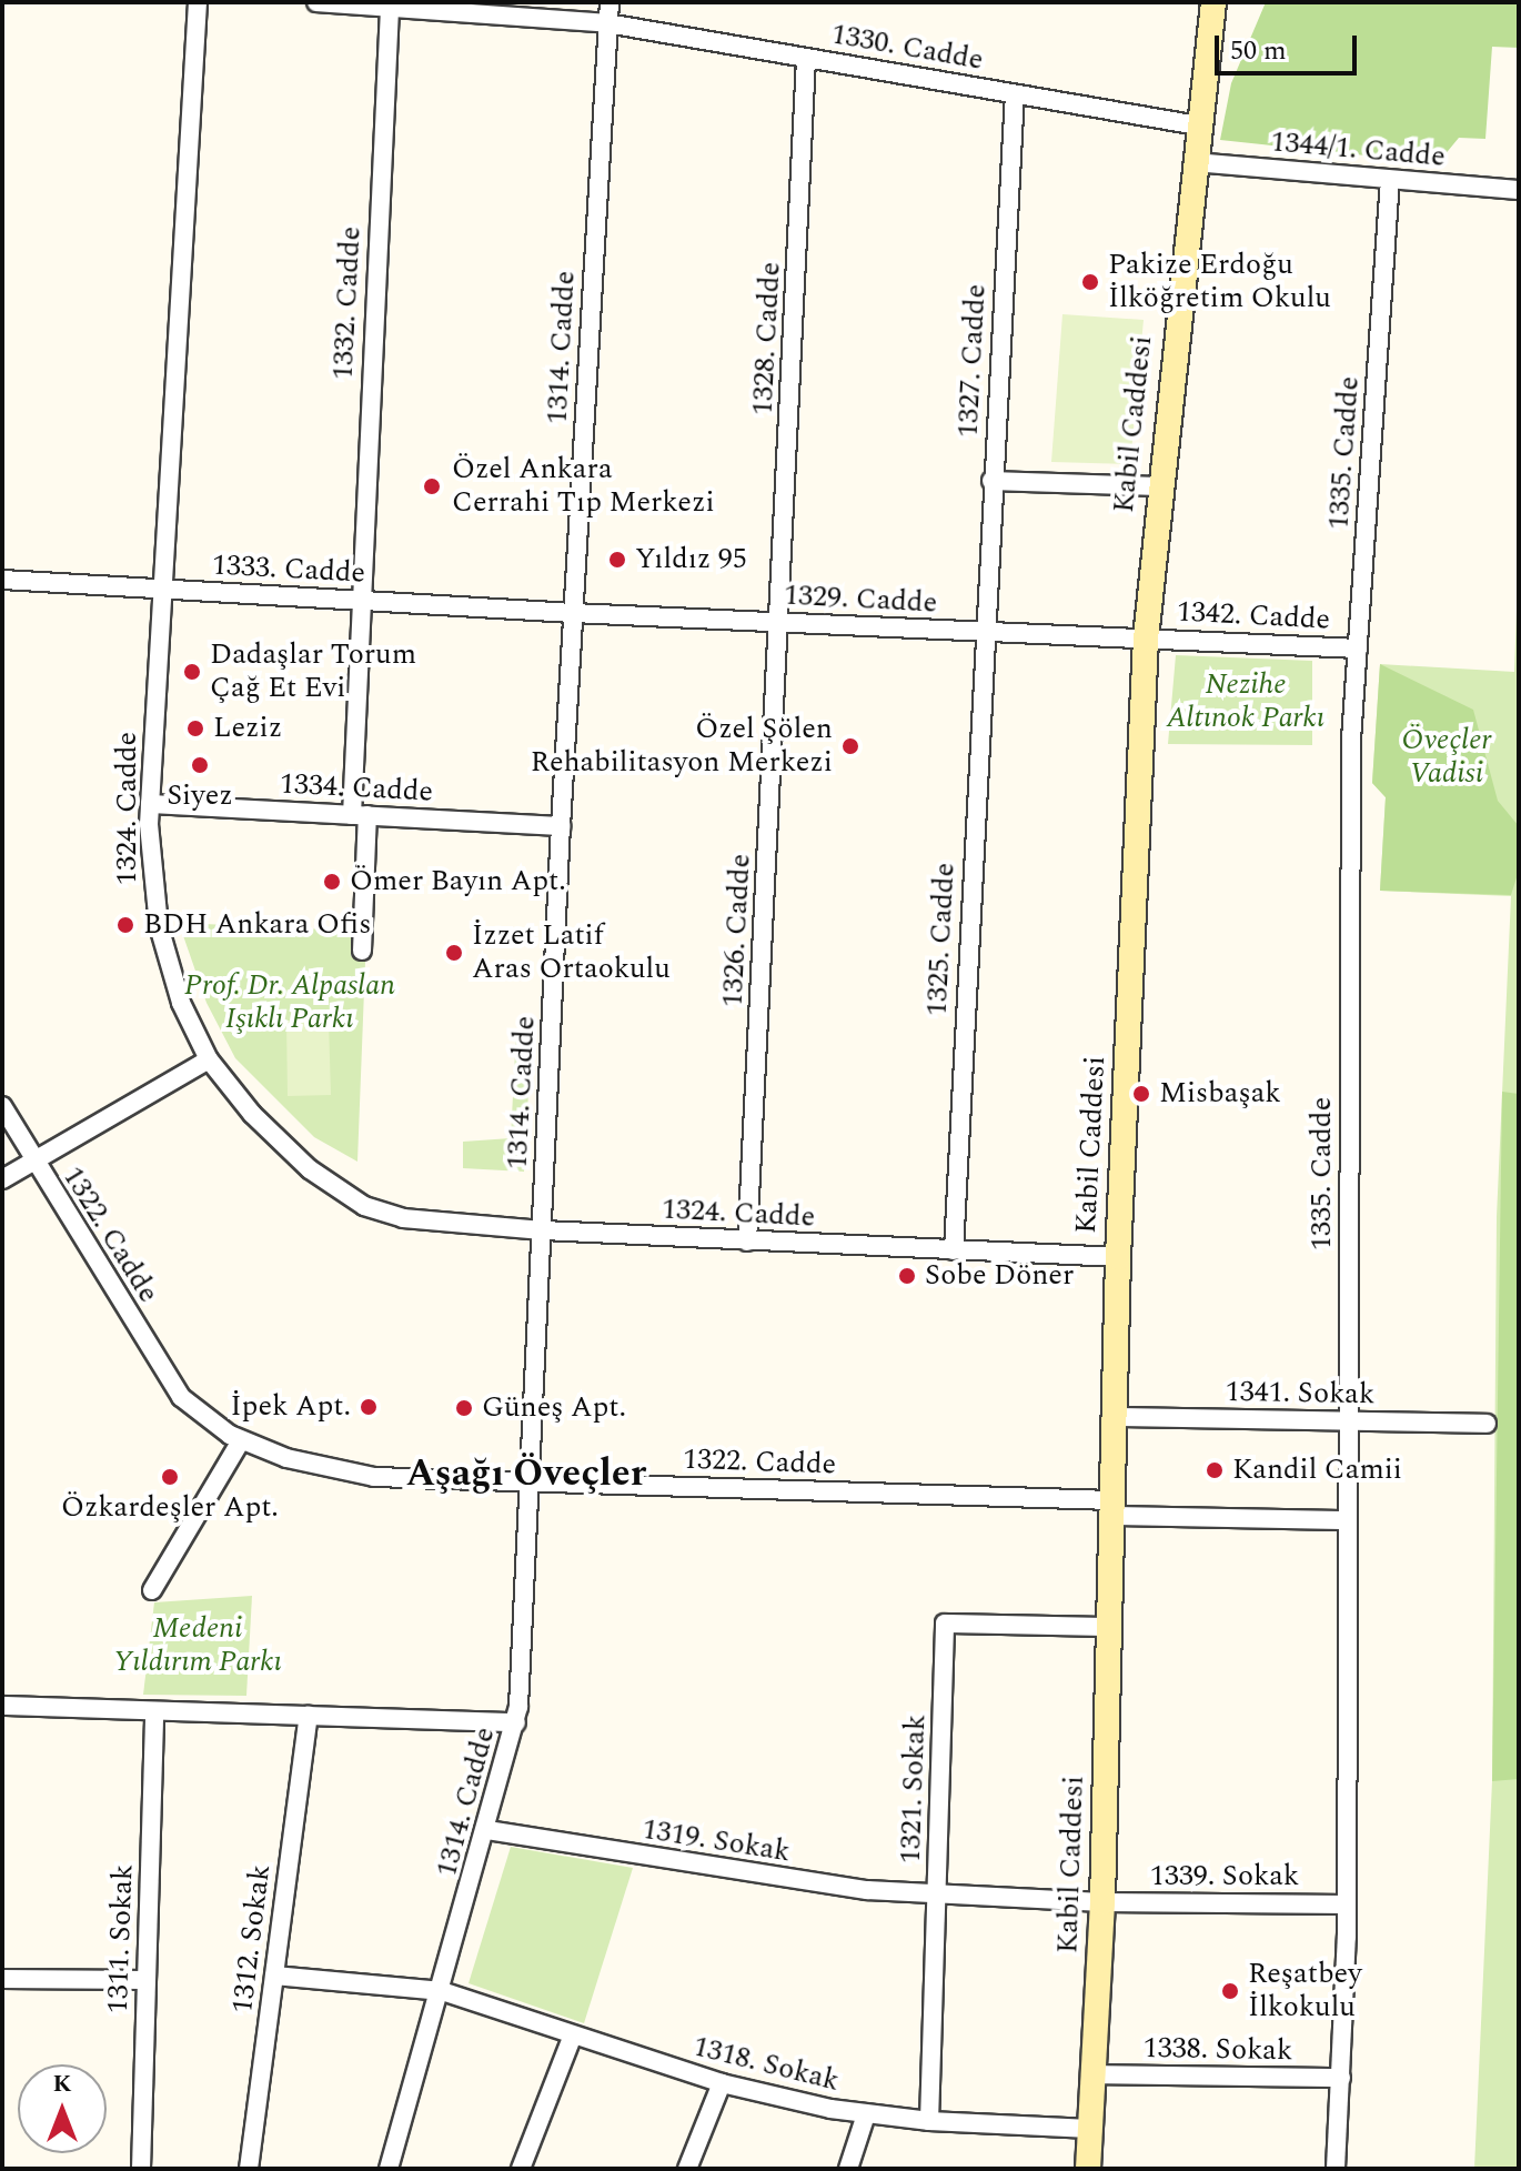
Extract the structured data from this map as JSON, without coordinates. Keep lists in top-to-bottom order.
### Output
{
  "streets": {
    "main road": ["Kabil Caddesi"],
    "street": [
      "1330. Cadde",
      "1344/1. Cadde",
      "1332. Cadde",
      "1328. Cadde",
      "1314. Cadde",
      "1327. Cadde",
      "1335. Cadde",
      "1333. Cadde",
      "1329. Cadde",
      "1342. Cadde",
      "1334. Cadde",
      "1324. Cadde",
      "1326. Cadde",
      "1325. Cadde",
      "1322. Cadde",
      "1341. Sokak",
      "1321. Sokak",
      "1319. Sokak",
      "1339. Sokak",
      "1311. Sokak",
      "1312. Sokak",
      "1338. Sokak",
      "1318. Sokak"
    ]
  },
  "crossings": [
    ["1330. Cadde", "1332. Cadde"],
    ["1330. Cadde", "1328. Cadde"],
    ["1330. Cadde", "1314. Cadde"],
    ["1330. Cadde", "1327. Cadde"],
    ["1330. Cadde", "Kabil Caddesi"],
    ["1344/1. Cadde", "Kabil Caddesi"],
    ["1344/1. Cadde", "1335. Cadde"],
    ["1332. Cadde", "1333. Cadde"],
    ["1332. Cadde", "1334. Cadde"],
    ["1328. Cadde", "1329. Cadde"],
    ["1328. Cadde", "1326. Cadde"],
    ["1314. Cadde", "1333. Cadde"],
    ["1314. Cadde", "1329. Cadde"],
    ["1314. Cadde", "1334. Cadde"],
    ["1314. Cadde", "1324. Cadde"],
    ["1314. Cadde", "1322. Cadde"],
    ["1314. Cadde", "1319. Sokak"],
    ["1314. Cadde", "1318. Sokak"],
    ["1327. Cadde", "1329. Cadde"],
    ["1327. Cadde", "1325. Cadde"],
    ["Kabil Caddesi", "1329. Cadde"],
    ["Kabil Caddesi", "1342. Cadde"],
    ["Kabil Caddesi", "1324. Cadde"],
    ["Kabil Caddesi", "1322. Cadde"],
    ["Kabil Caddesi", "1341. Sokak"],
    ["Kabil Caddesi", "1321. Sokak"],
    ["Kabil Caddesi", "1319. Sokak"],
    ["Kabil Caddesi", "1339. Sokak"],
    ["Kabil Caddesi", "1338. Sokak"],
    ["Kabil Caddesi", "1318. Sokak"],
    ["1335. Cadde", "1342. Cadde"],
    ["1335. Cadde", "1322. Cadde"],
    ["1335. Cadde", "1341. Sokak"],
    ["1335. Cadde", "1339. Sokak"],
    ["1335. Cadde", "1338. Sokak"],
    ["1333. Cadde", "1329. Cadde"],
    ["1333. Cadde", "1324. Cadde"],
    ["1329. Cadde", "1342. Cadde"],
    ["1329. Cadde", "1326. Cadde"],
    ["1329. Cadde", "1325. Cadde"],
    ["1334. Cadde", "1324. Cadde"],
    ["1324. Cadde", "1326. Cadde"],
    ["1324. Cadde", "1325. Cadde"],
    ["1321. Sokak", "1319. Sokak"],
    ["1321. Sokak", "1318. Sokak"],
    ["1319. Sokak", "1339. Sokak"],
    ["1312. Sokak", "1318. Sokak"]
  ],
  "districts": ["Aşağı Öveçler"],
  "parks": [
    "Nezihe Altınok Parkı",
    "Öveçler Vadisi",
    "Prof. Dr. Alpaslan Işıklı Parkı",
    "Medeni Yıldırım Parkı"
  ],
  "places": [
    "Pakize Erdoğu İlköğretim Okulu",
    "Özel Ankara Cerrahi Tıp Merkezi",
    "Yıldız 95",
    "Dadaşlar Torum Çağ Et Evi",
    "Leziz",
    "Özel Şölen Rehabilitasyon Merkezi",
    "Siyez",
    "Ömer Bayın Apt.",
    "BDH Ankara Ofis",
    "İzzet Latif Aras Ortaokulu",
    "Misbaşak",
    "Sobe Döner",
    "İpek Apt.",
    "Güneş Apt.",
    "Kandil Camii",
    "Özkardeşler Apt.",
    "Reşatbey İlkokulu"
  ],
  "scale_bar": "50 m",
  "north": "top"
}
